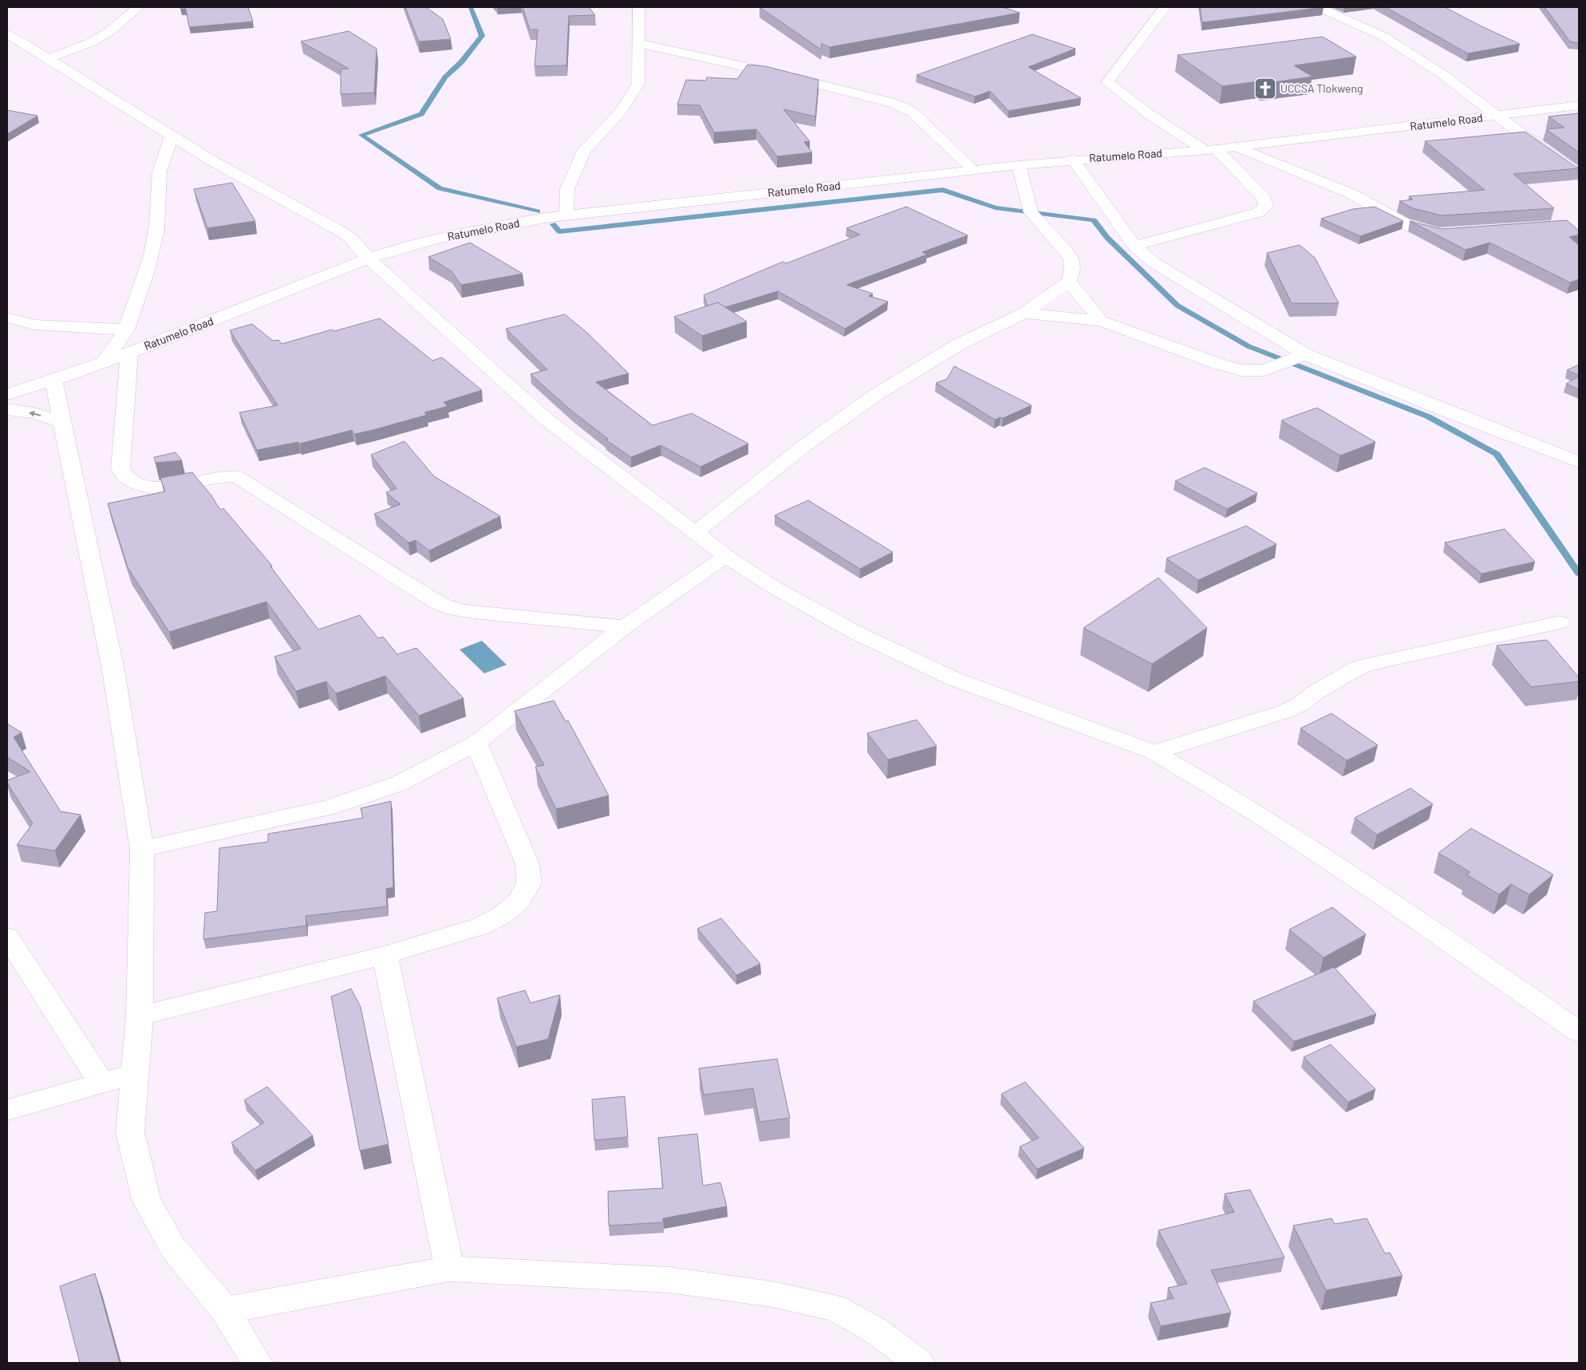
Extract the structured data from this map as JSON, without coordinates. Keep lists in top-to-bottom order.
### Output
{
  "streets": {
    "street": ["Ratumelo Road"]
  },
  "places": {
    "church": ["UCCSA Tlokweng"]
  }
}
